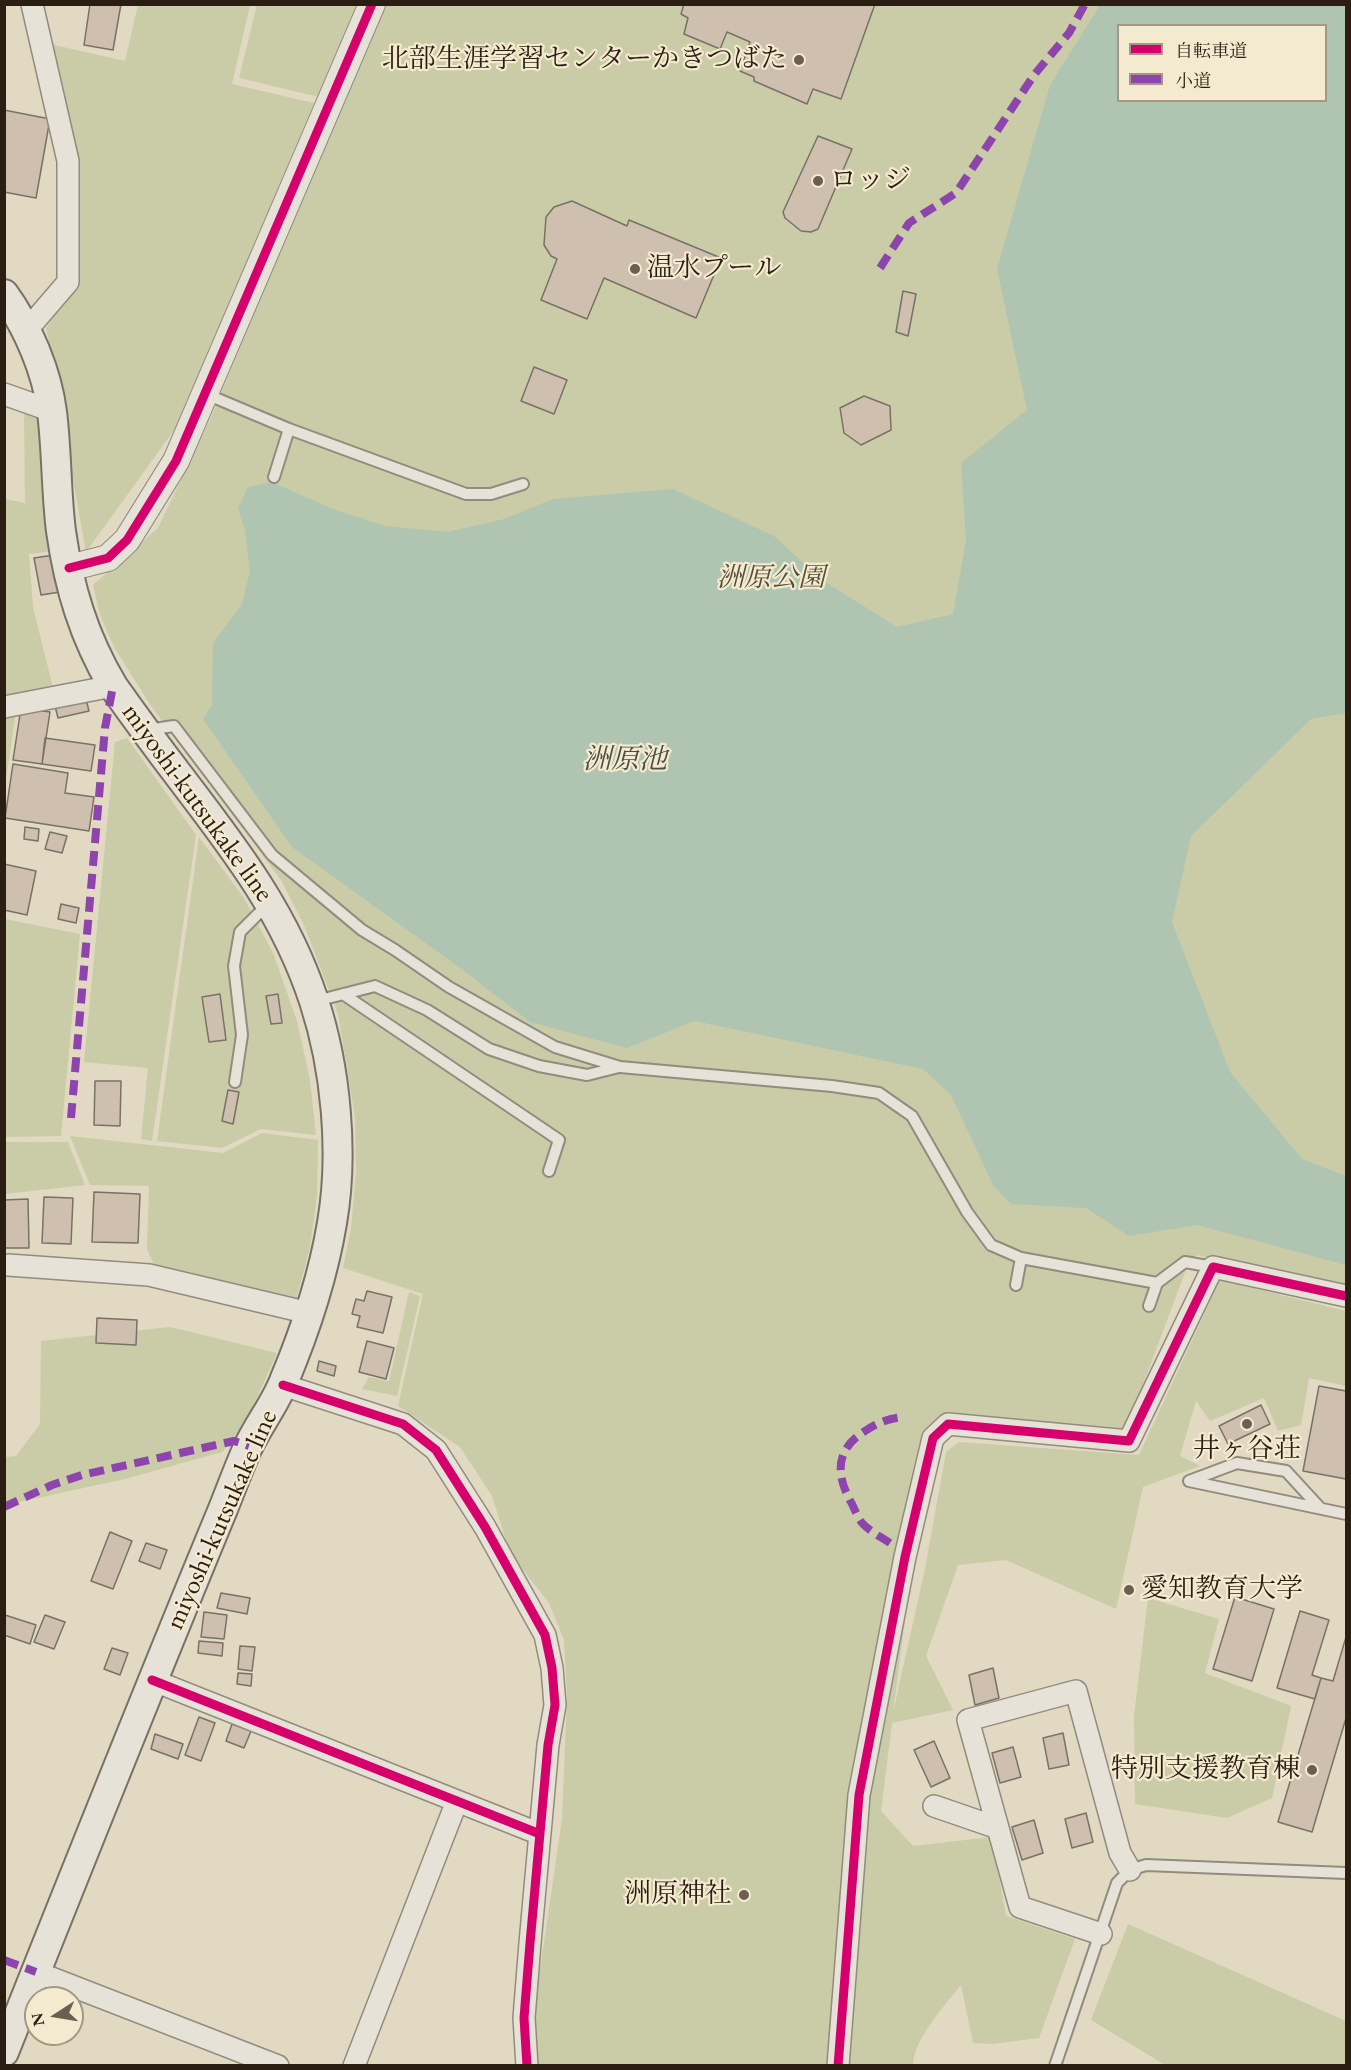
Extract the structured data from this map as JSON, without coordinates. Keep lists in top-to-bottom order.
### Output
{
  "streets": {
    "main road": ["miyoshi-kutsukake line"]
  },
  "water": ["洲原池"],
  "parks": ["洲原公園"],
  "places": [
    "北部生涯学習センターかきつばた",
    "ロッジ",
    "温水プール",
    "井ヶ谷荘",
    "愛知教育大学",
    "特別支援教育棟",
    "洲原神社"
  ],
  "legend": ["自転車道", "小道"],
  "north": "left"
}
